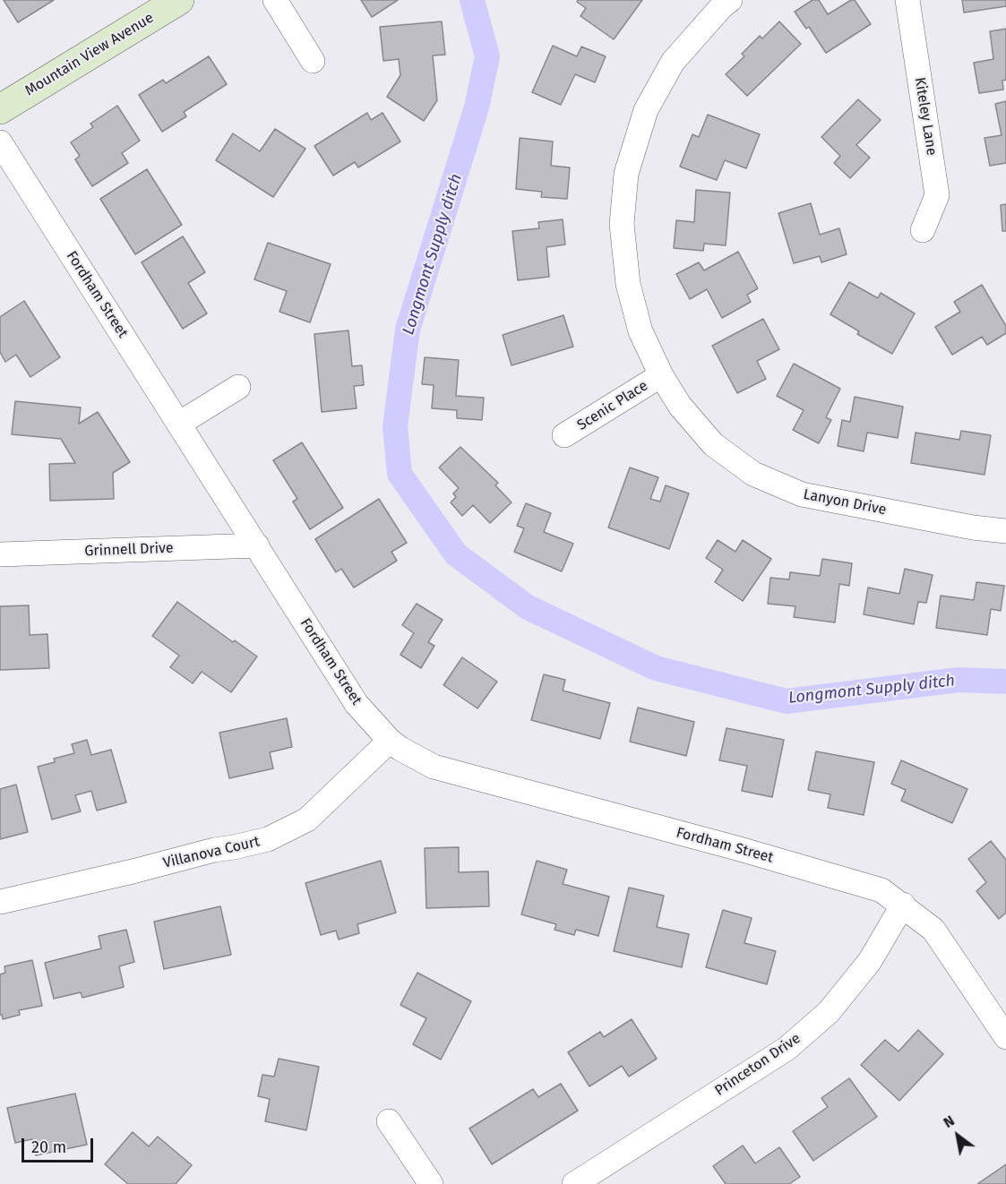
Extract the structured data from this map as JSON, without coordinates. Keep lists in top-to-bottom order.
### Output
{
  "streets": {
    "street": [
      "Mountain View Avenue",
      "Kiteley Lane",
      "Fordham Street",
      "Scenic Place",
      "Lanyon Drive",
      "Grinnell Drive",
      "Villanova Court",
      "Princeton Drive"
    ]
  },
  "crossings": [
    ["Fordham Street", "Grinnell Drive"],
    ["Fordham Street", "Villanova Court"],
    ["Fordham Street", "Princeton Drive"],
    ["Scenic Place", "Lanyon Drive"]
  ],
  "water": ["Longmont Supply ditch"],
  "scale_bar": "20 m",
  "north": "top left"
}
